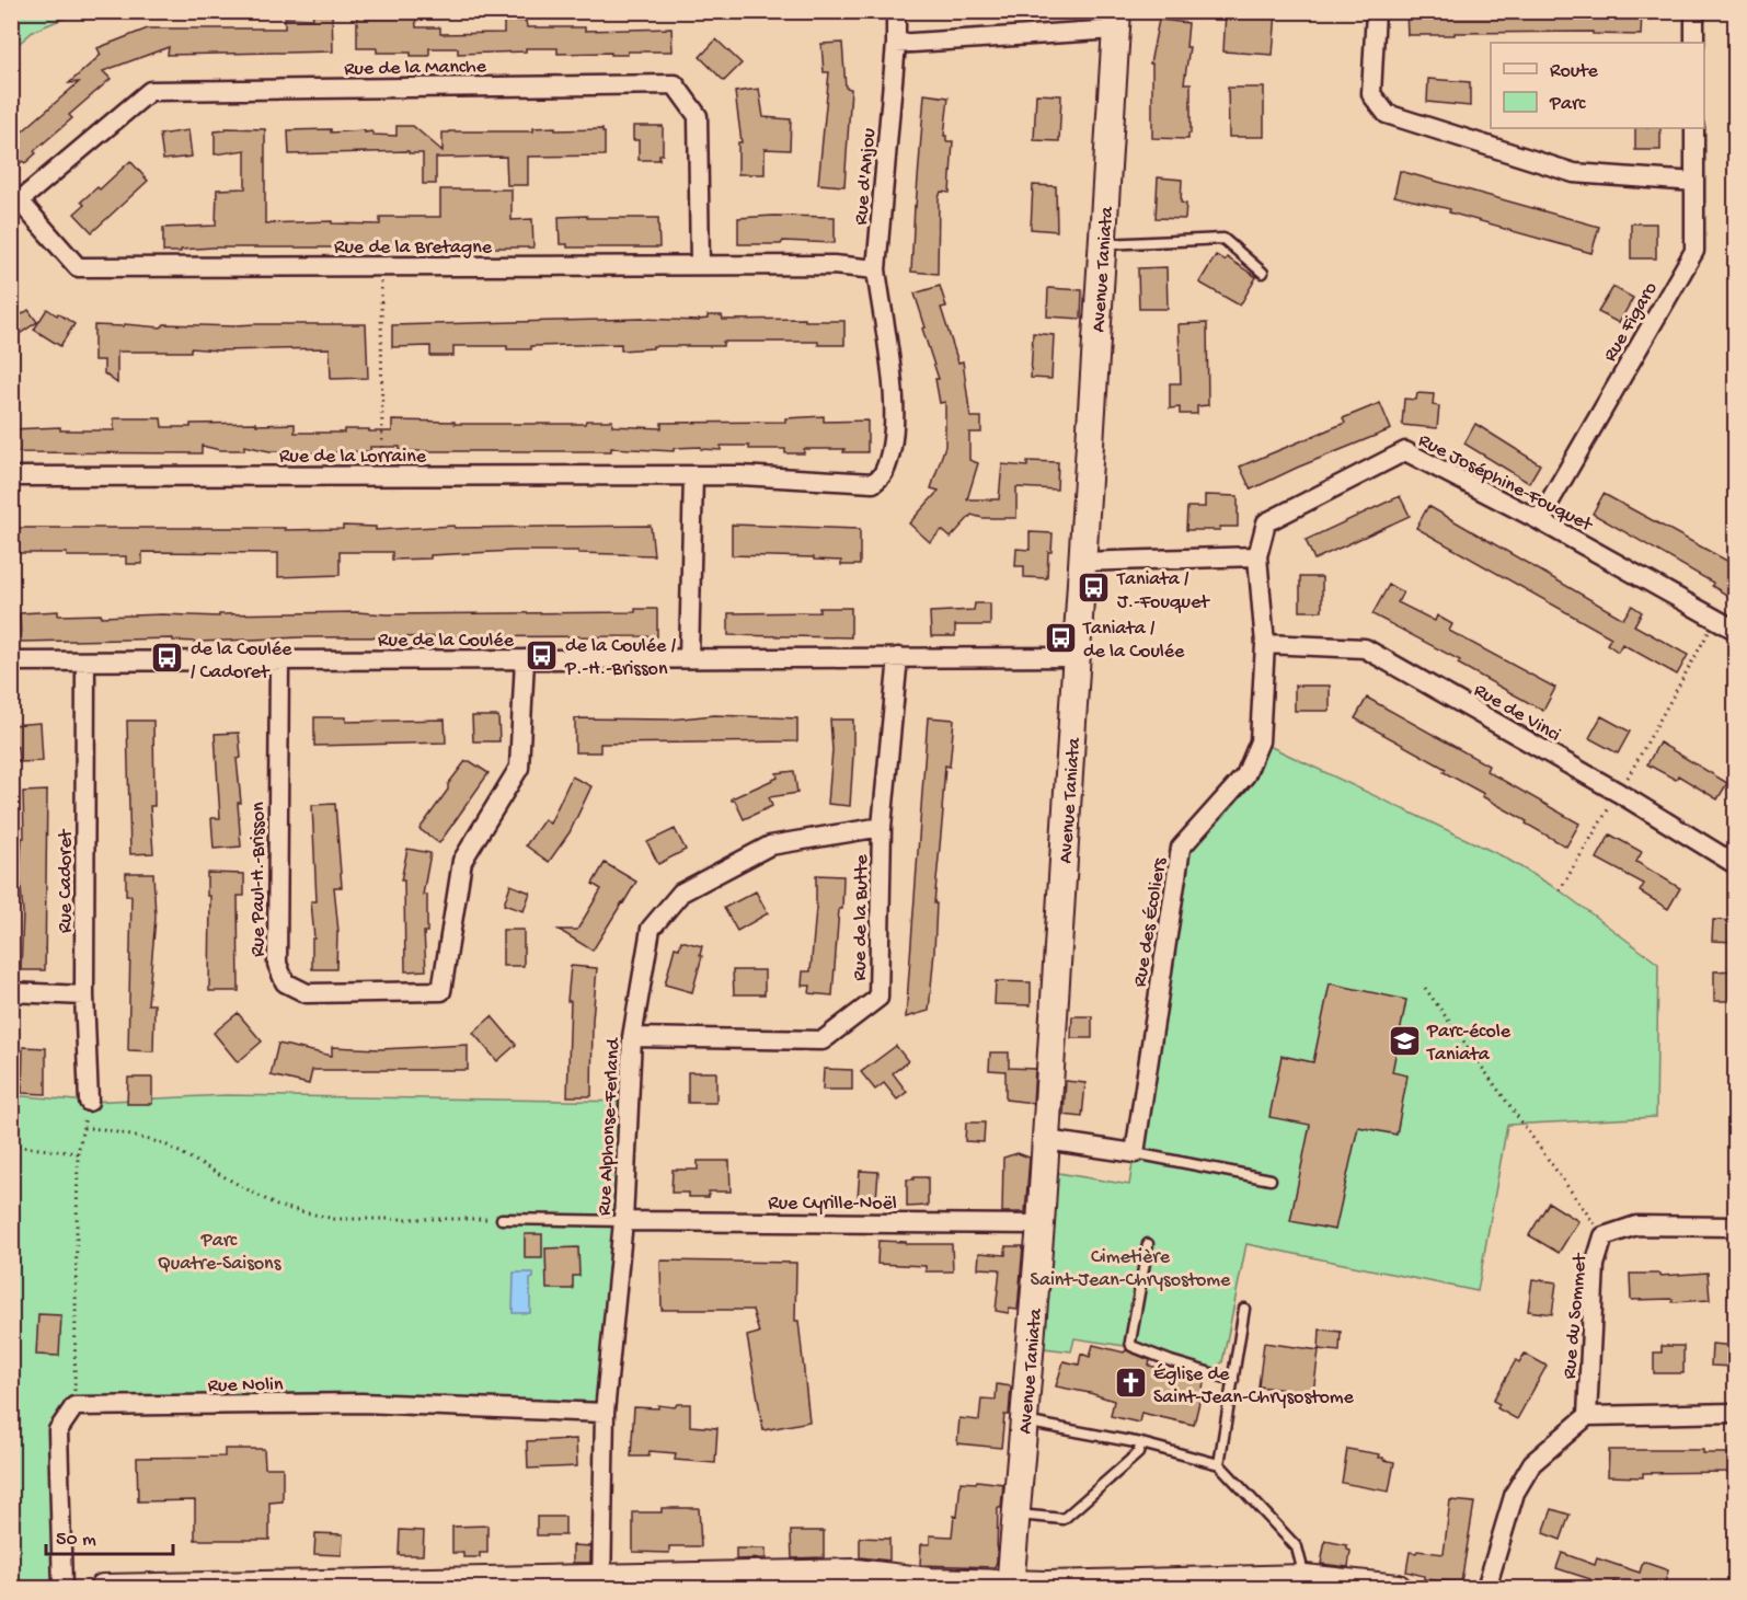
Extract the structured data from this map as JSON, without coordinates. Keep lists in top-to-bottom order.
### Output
{
  "streets": {
    "main road": ["Avenue Taniata"],
    "street": [
      "Rue de la Manche",
      "Rue d'Anjou",
      "Rue de la Bretagne",
      "Rue Figaro",
      "Rue de la Lorraine",
      "Rue Joséphine-Fouquet",
      "Rue de la Coulée",
      "Rue de Vinci",
      "Rue Paul-H.-Brisson",
      "Rue Cadoret",
      "Rue de la Butte",
      "Rue des Écoliers",
      "Rue Alphonse-Ferland",
      "Rue Cyrille-Noël",
      "Rue du Sommet",
      "Rue Nolin"
    ]
  },
  "crossings": [
    ["Rue de la Manche", "Rue de la Bretagne"],
    ["Rue d'Anjou", "Rue de la Bretagne"],
    ["Rue d'Anjou", "Rue de la Lorraine"],
    ["Rue de la Bretagne", "Rue de la Lorraine"],
    ["Avenue Taniata", "Rue de la Coulée"],
    ["Avenue Taniata", "Rue Cyrille-Noël"],
    ["Rue Figaro", "Rue Joséphine-Fouquet"],
    ["Rue Joséphine-Fouquet", "Rue des Écoliers"],
    ["Rue de la Coulée", "Rue Paul-H.-Brisson"],
    ["Rue de la Coulée", "Rue Cadoret"],
    ["Rue de la Coulée", "Rue de la Butte"],
    ["Rue de Vinci", "Rue des Écoliers"],
    ["Rue de la Butte", "Rue Alphonse-Ferland"],
    ["Rue Alphonse-Ferland", "Rue Cyrille-Noël"],
    ["Rue Alphonse-Ferland", "Rue Nolin"]
  ],
  "parks": ["Parc Quatre-Saisons", "Cimetière Saint-Jean-Chrysostome"],
  "places": {
    "bus stop": [
      "Taniata / J.-Fouquet",
      "Taniata / de la Coulée",
      "de la Coulée / P.-H.-Brisson",
      "de la Coulée / Cadoret"
    ],
    "school or university": ["Parc-école Taniata"],
    "church": ["Église de Saint-Jean-Chrysostome"]
  },
  "legend": ["Route", "Parc"],
  "scale_bar": "50 m"
}
